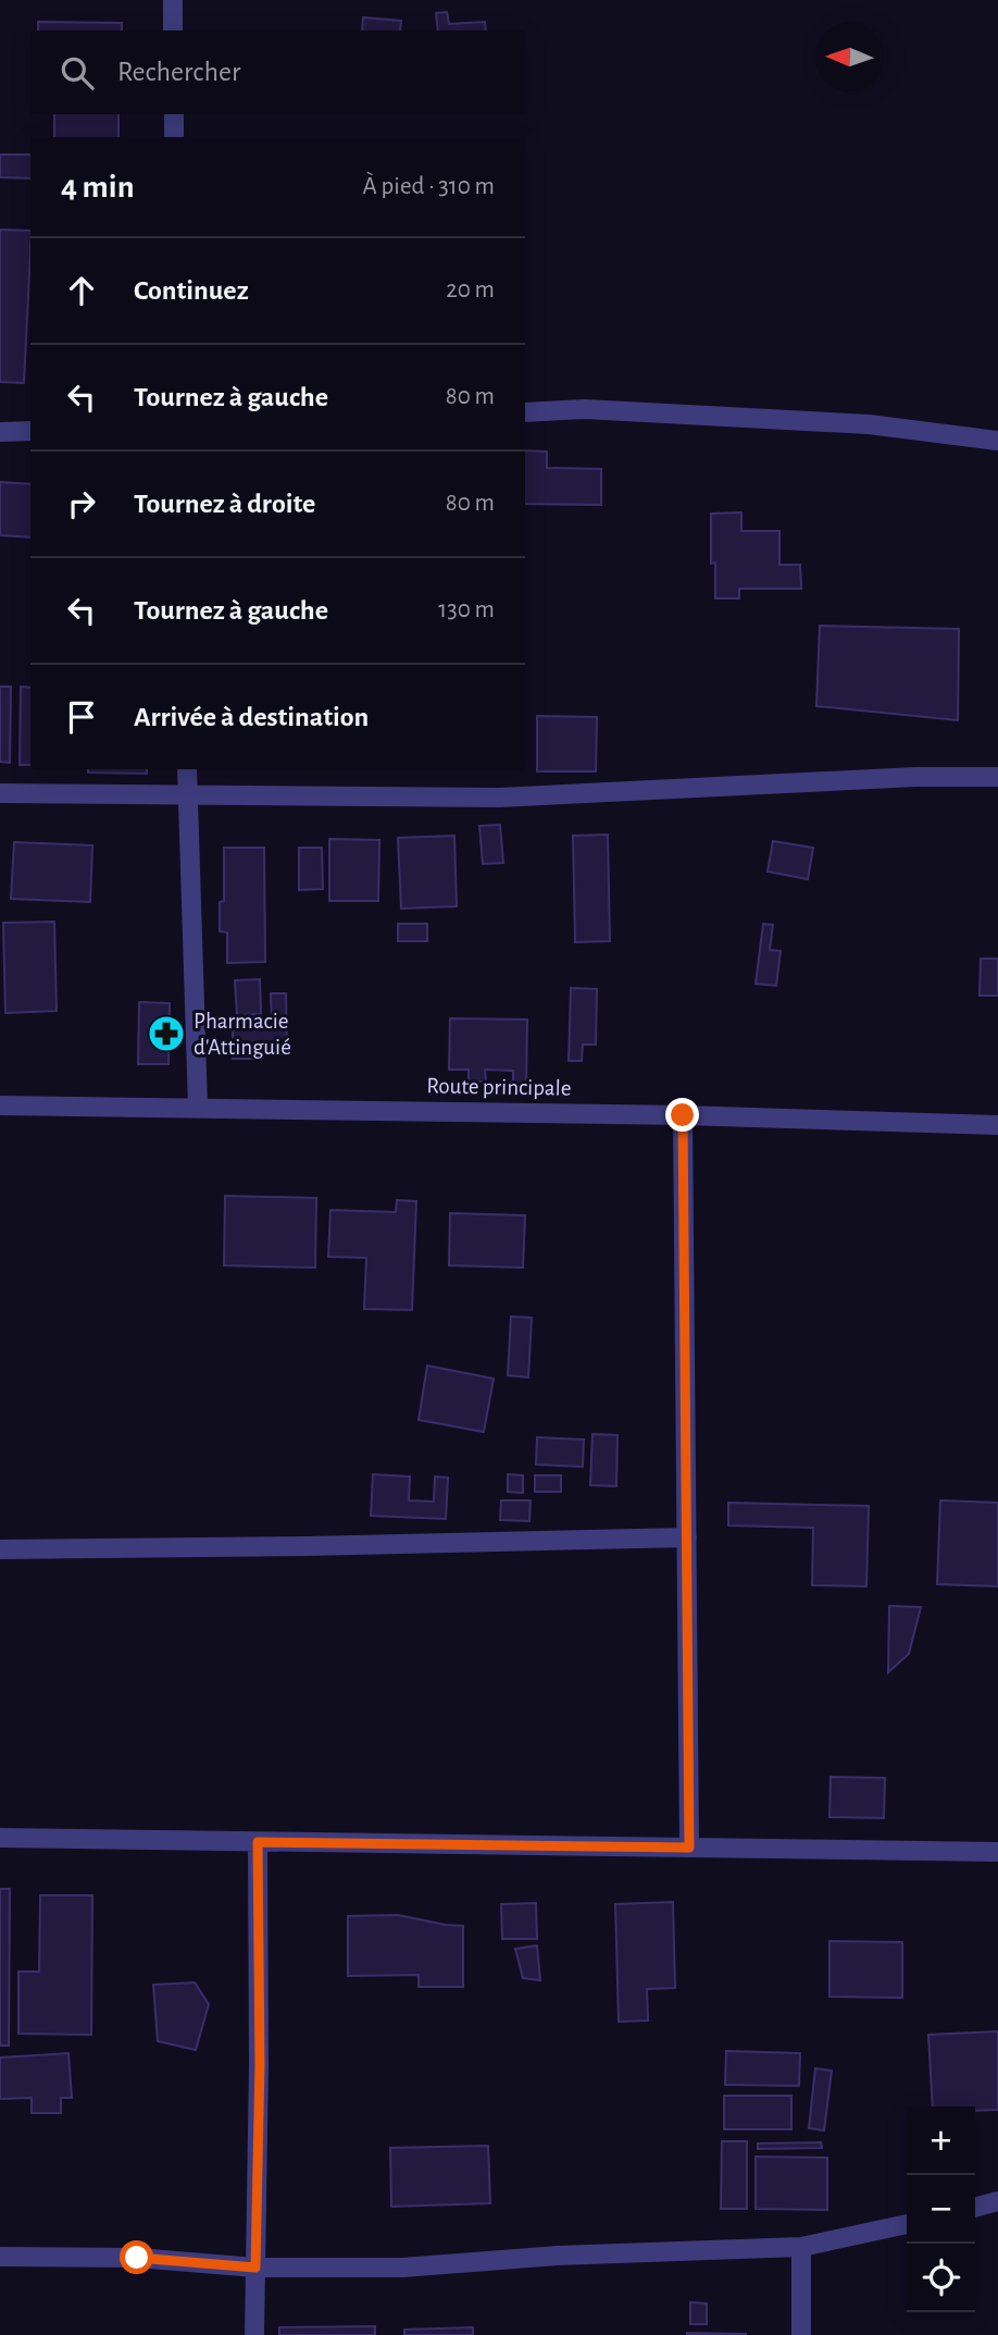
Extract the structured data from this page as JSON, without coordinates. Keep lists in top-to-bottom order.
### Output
{
  "streets": {
    "street": ["Route principale"]
  },
  "places": {
    "pharmacy": ["Pharmacie d'Attinguié"]
  },
  "north": "left",
  "page": {
    "search": "Rechercher",
    "heading": ["4 min", "À pied · 310 m"],
    "list": [
      ["Continuez", "20 m"],
      ["Tournez à gauche", "80 m"],
      ["Tournez à droite", "80 m"],
      ["Tournez à gauche", "130 m"],
      "Arrivée à destination"
    ],
    "map_buttons": ["+", "−"]
  }
}
